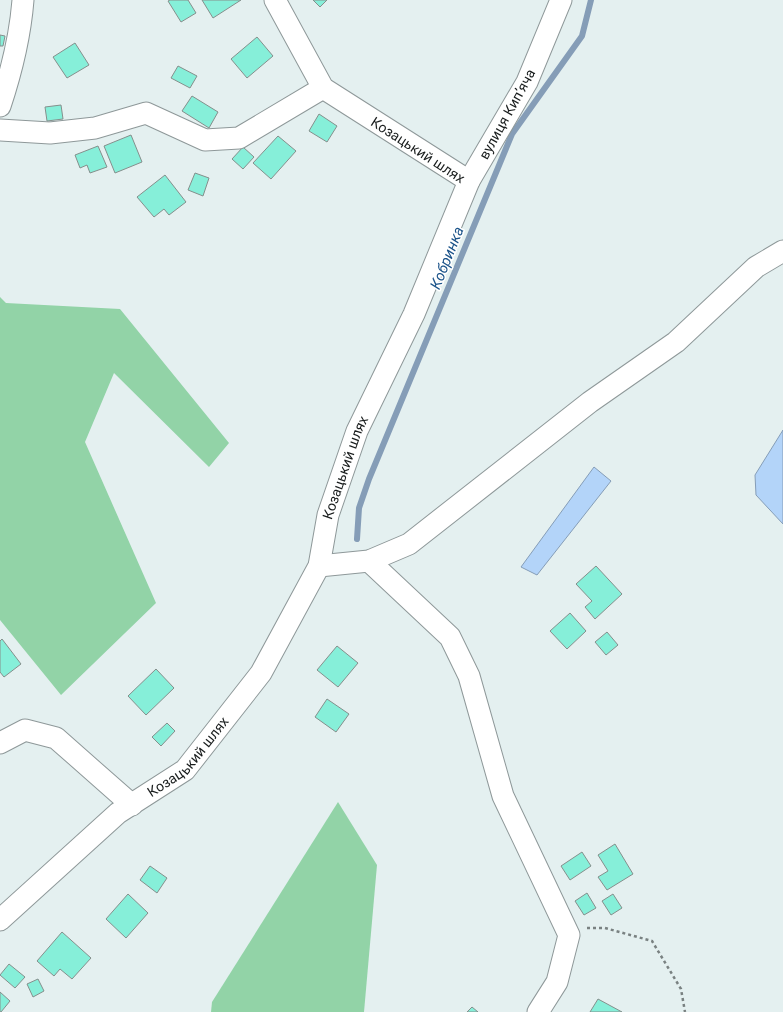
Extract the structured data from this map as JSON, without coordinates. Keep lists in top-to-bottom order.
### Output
{
  "streets": {
    "street": ["вулиця Кипʼяча", "Козацький шлях"]
  },
  "crossings": [
    ["вулиця Кипʼяча", "Козацький шлях"]
  ],
  "water": ["Кобринка"]
}
